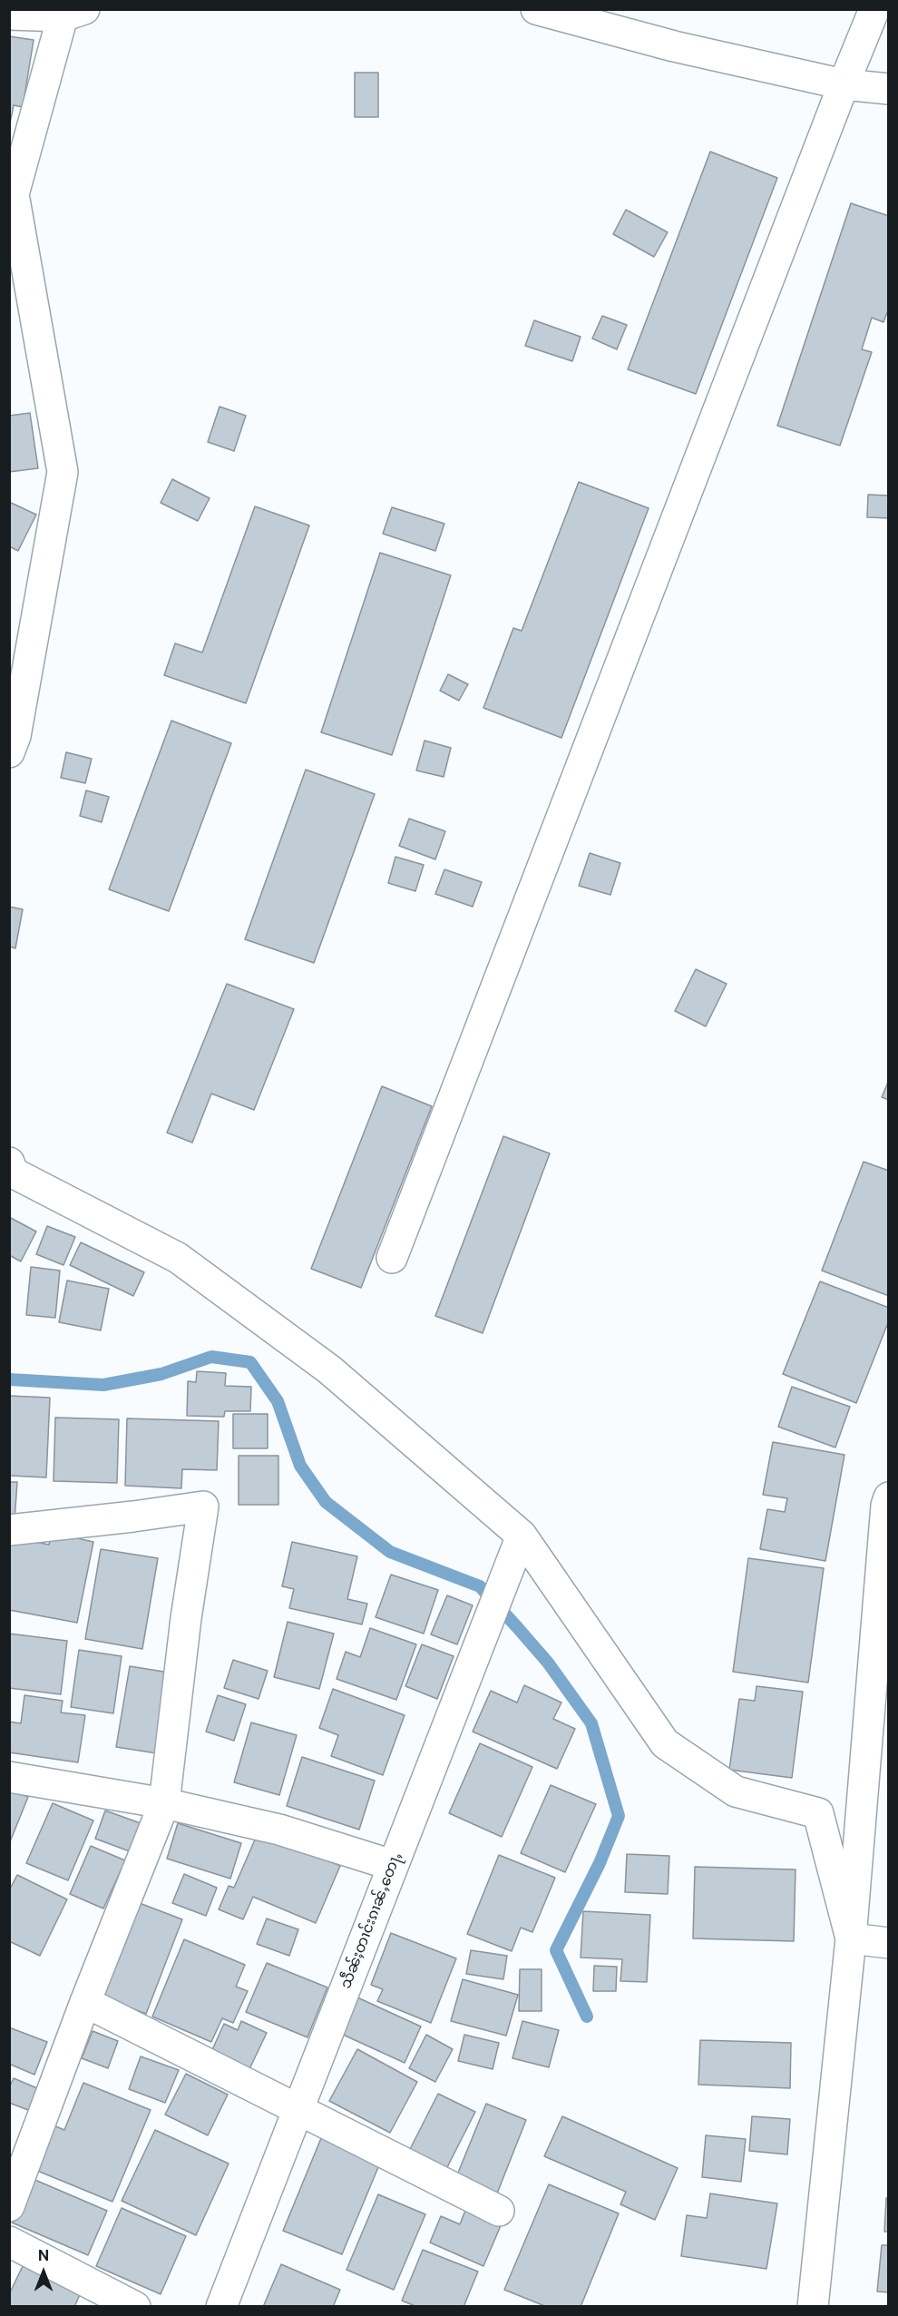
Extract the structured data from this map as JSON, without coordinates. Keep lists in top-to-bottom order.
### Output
{
  "streets": {
    "street": ["သဵၼ်ႈတၢင်းၵၢၼ်ႇတေႃႇ"]
  },
  "north": "top"
}
